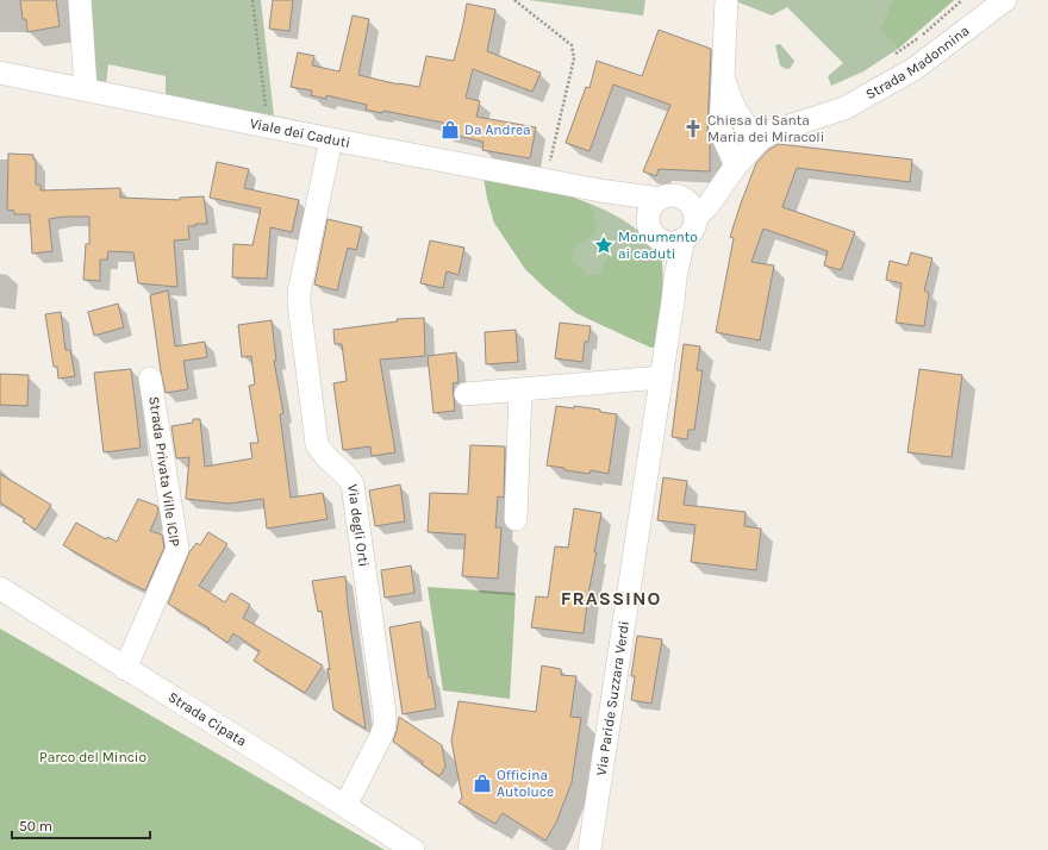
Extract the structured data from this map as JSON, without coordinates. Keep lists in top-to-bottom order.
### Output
{
  "streets": {
    "street": [
      "Strada Madonnina",
      "Viale dei Caduti",
      "Strada Privata Ville ICIP",
      "Via degli Orti",
      "Via Paride Suzzara Verdi",
      "Strada Cipata"
    ]
  },
  "crossings": [
    ["Viale dei Caduti", "Via degli Orti"],
    ["Viale dei Caduti", "Via Paride Suzzara Verdi"],
    ["Strada Privata Ville ICIP", "Strada Cipata"],
    ["Via degli Orti", "Strada Cipata"]
  ],
  "districts": ["FRASSINO"],
  "parks": ["Parco del Mincio"],
  "places": {
    "church": ["Chiesa di Santa Maria dei Miracoli"],
    "shop": ["Da Andrea", "Officina Autoluce"],
    "place": ["Monumento ai caduti"]
  },
  "scale_bar": "50 m"
}
